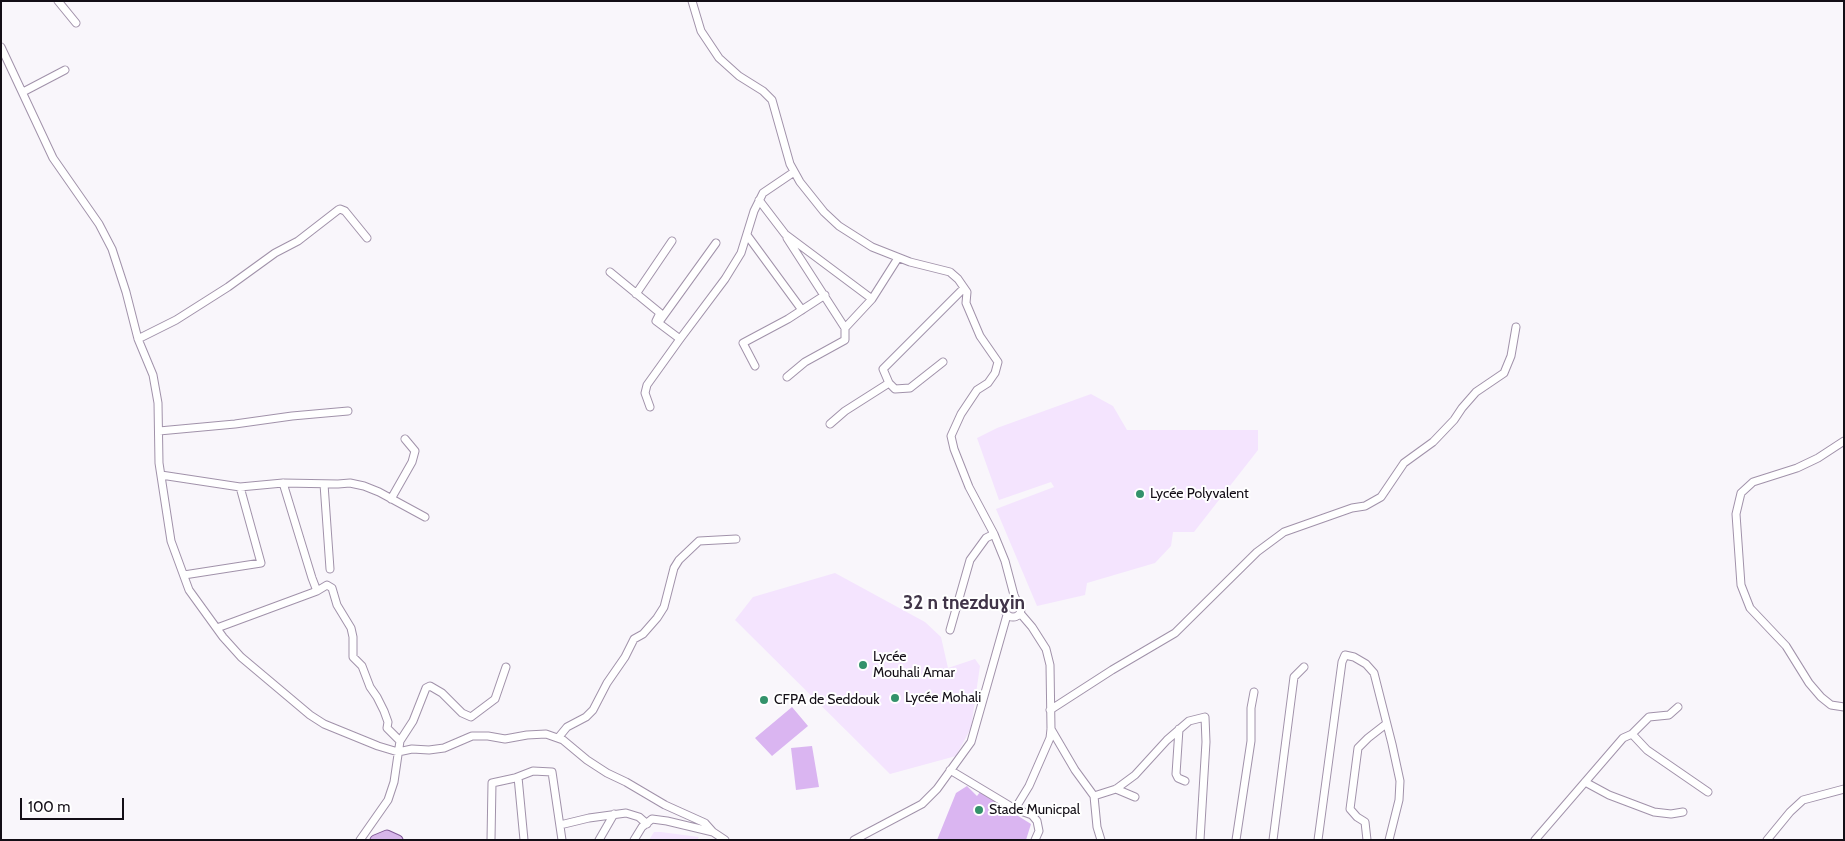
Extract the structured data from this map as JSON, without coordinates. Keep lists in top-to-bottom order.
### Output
{
  "districts": ["32 n tnezduɣin"],
  "places": [
    "Lycée Polyvalent",
    "Lycée Mouhali Amar",
    "Lycée Mohali",
    "CFPA de Seddouk",
    "Stade Municpal"
  ],
  "scale_bar": "100 m"
}
